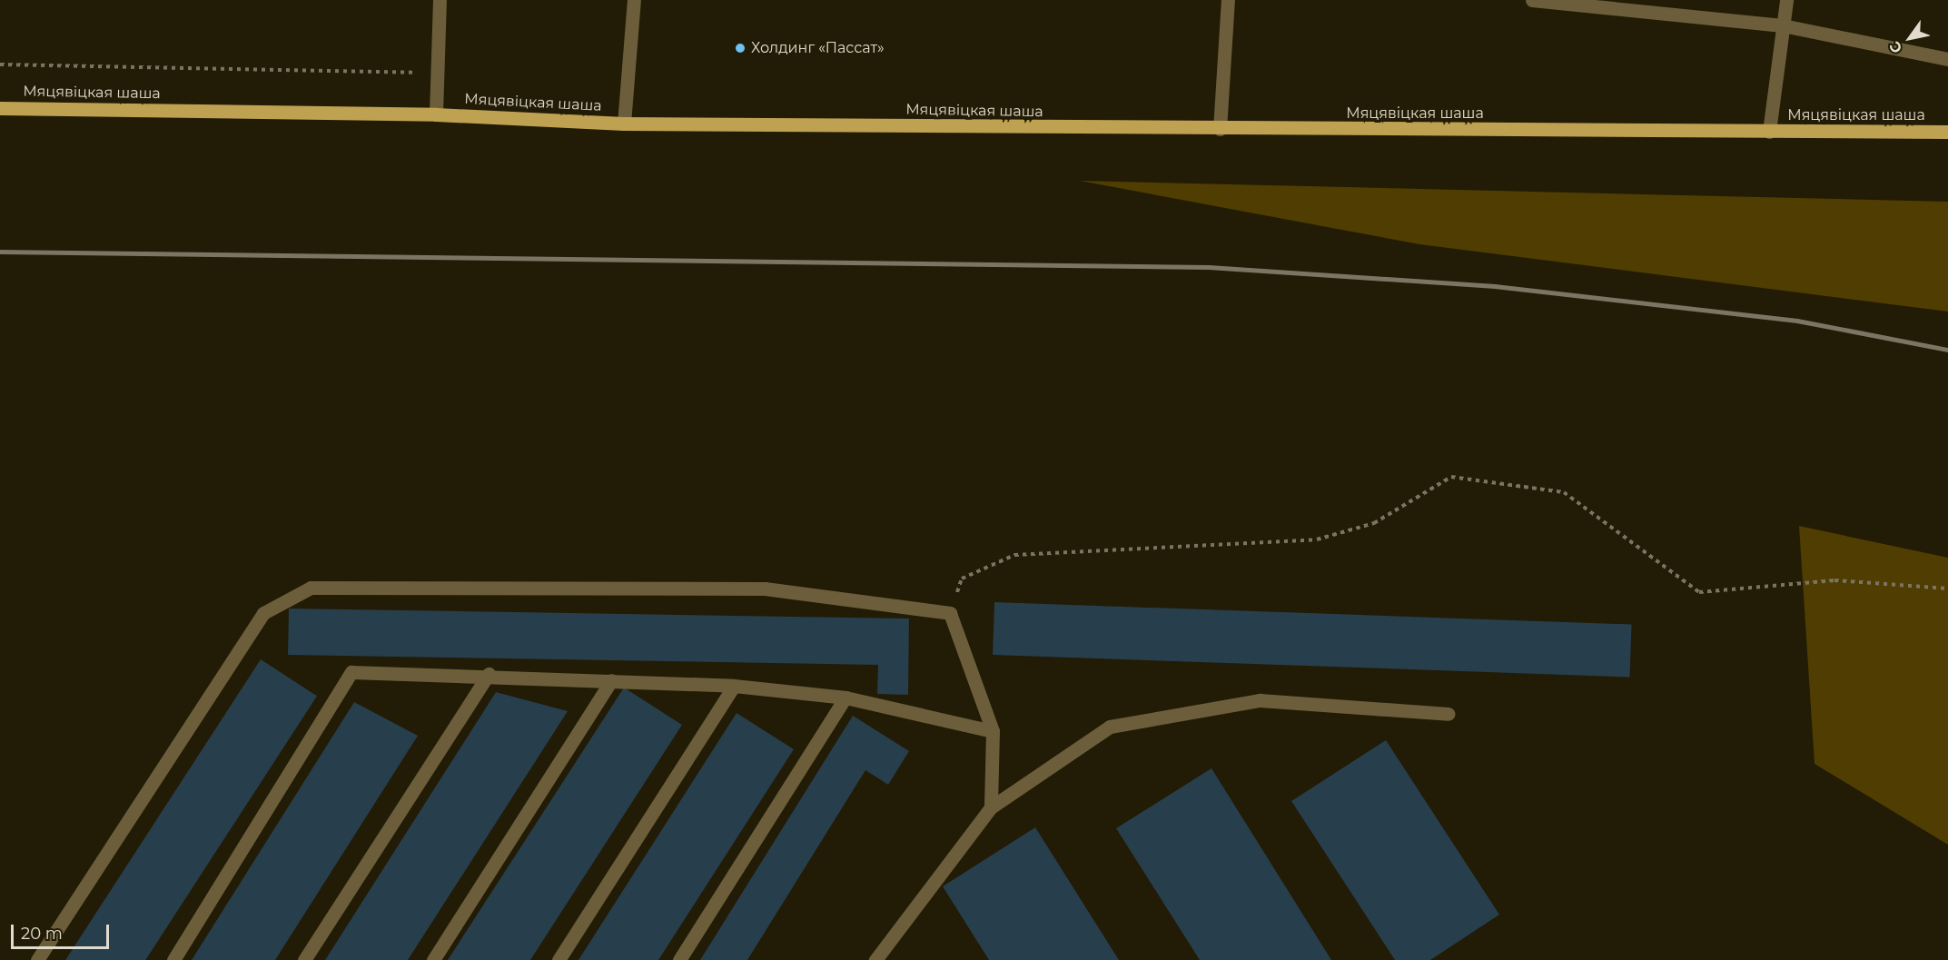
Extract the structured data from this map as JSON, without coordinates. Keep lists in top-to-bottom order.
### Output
{
  "streets": {
    "main road": ["Мяцявіцкая шаша"]
  },
  "places": ["Холдинг «Пассат»"],
  "scale_bar": "20 m",
  "north": "bottom left"
}
